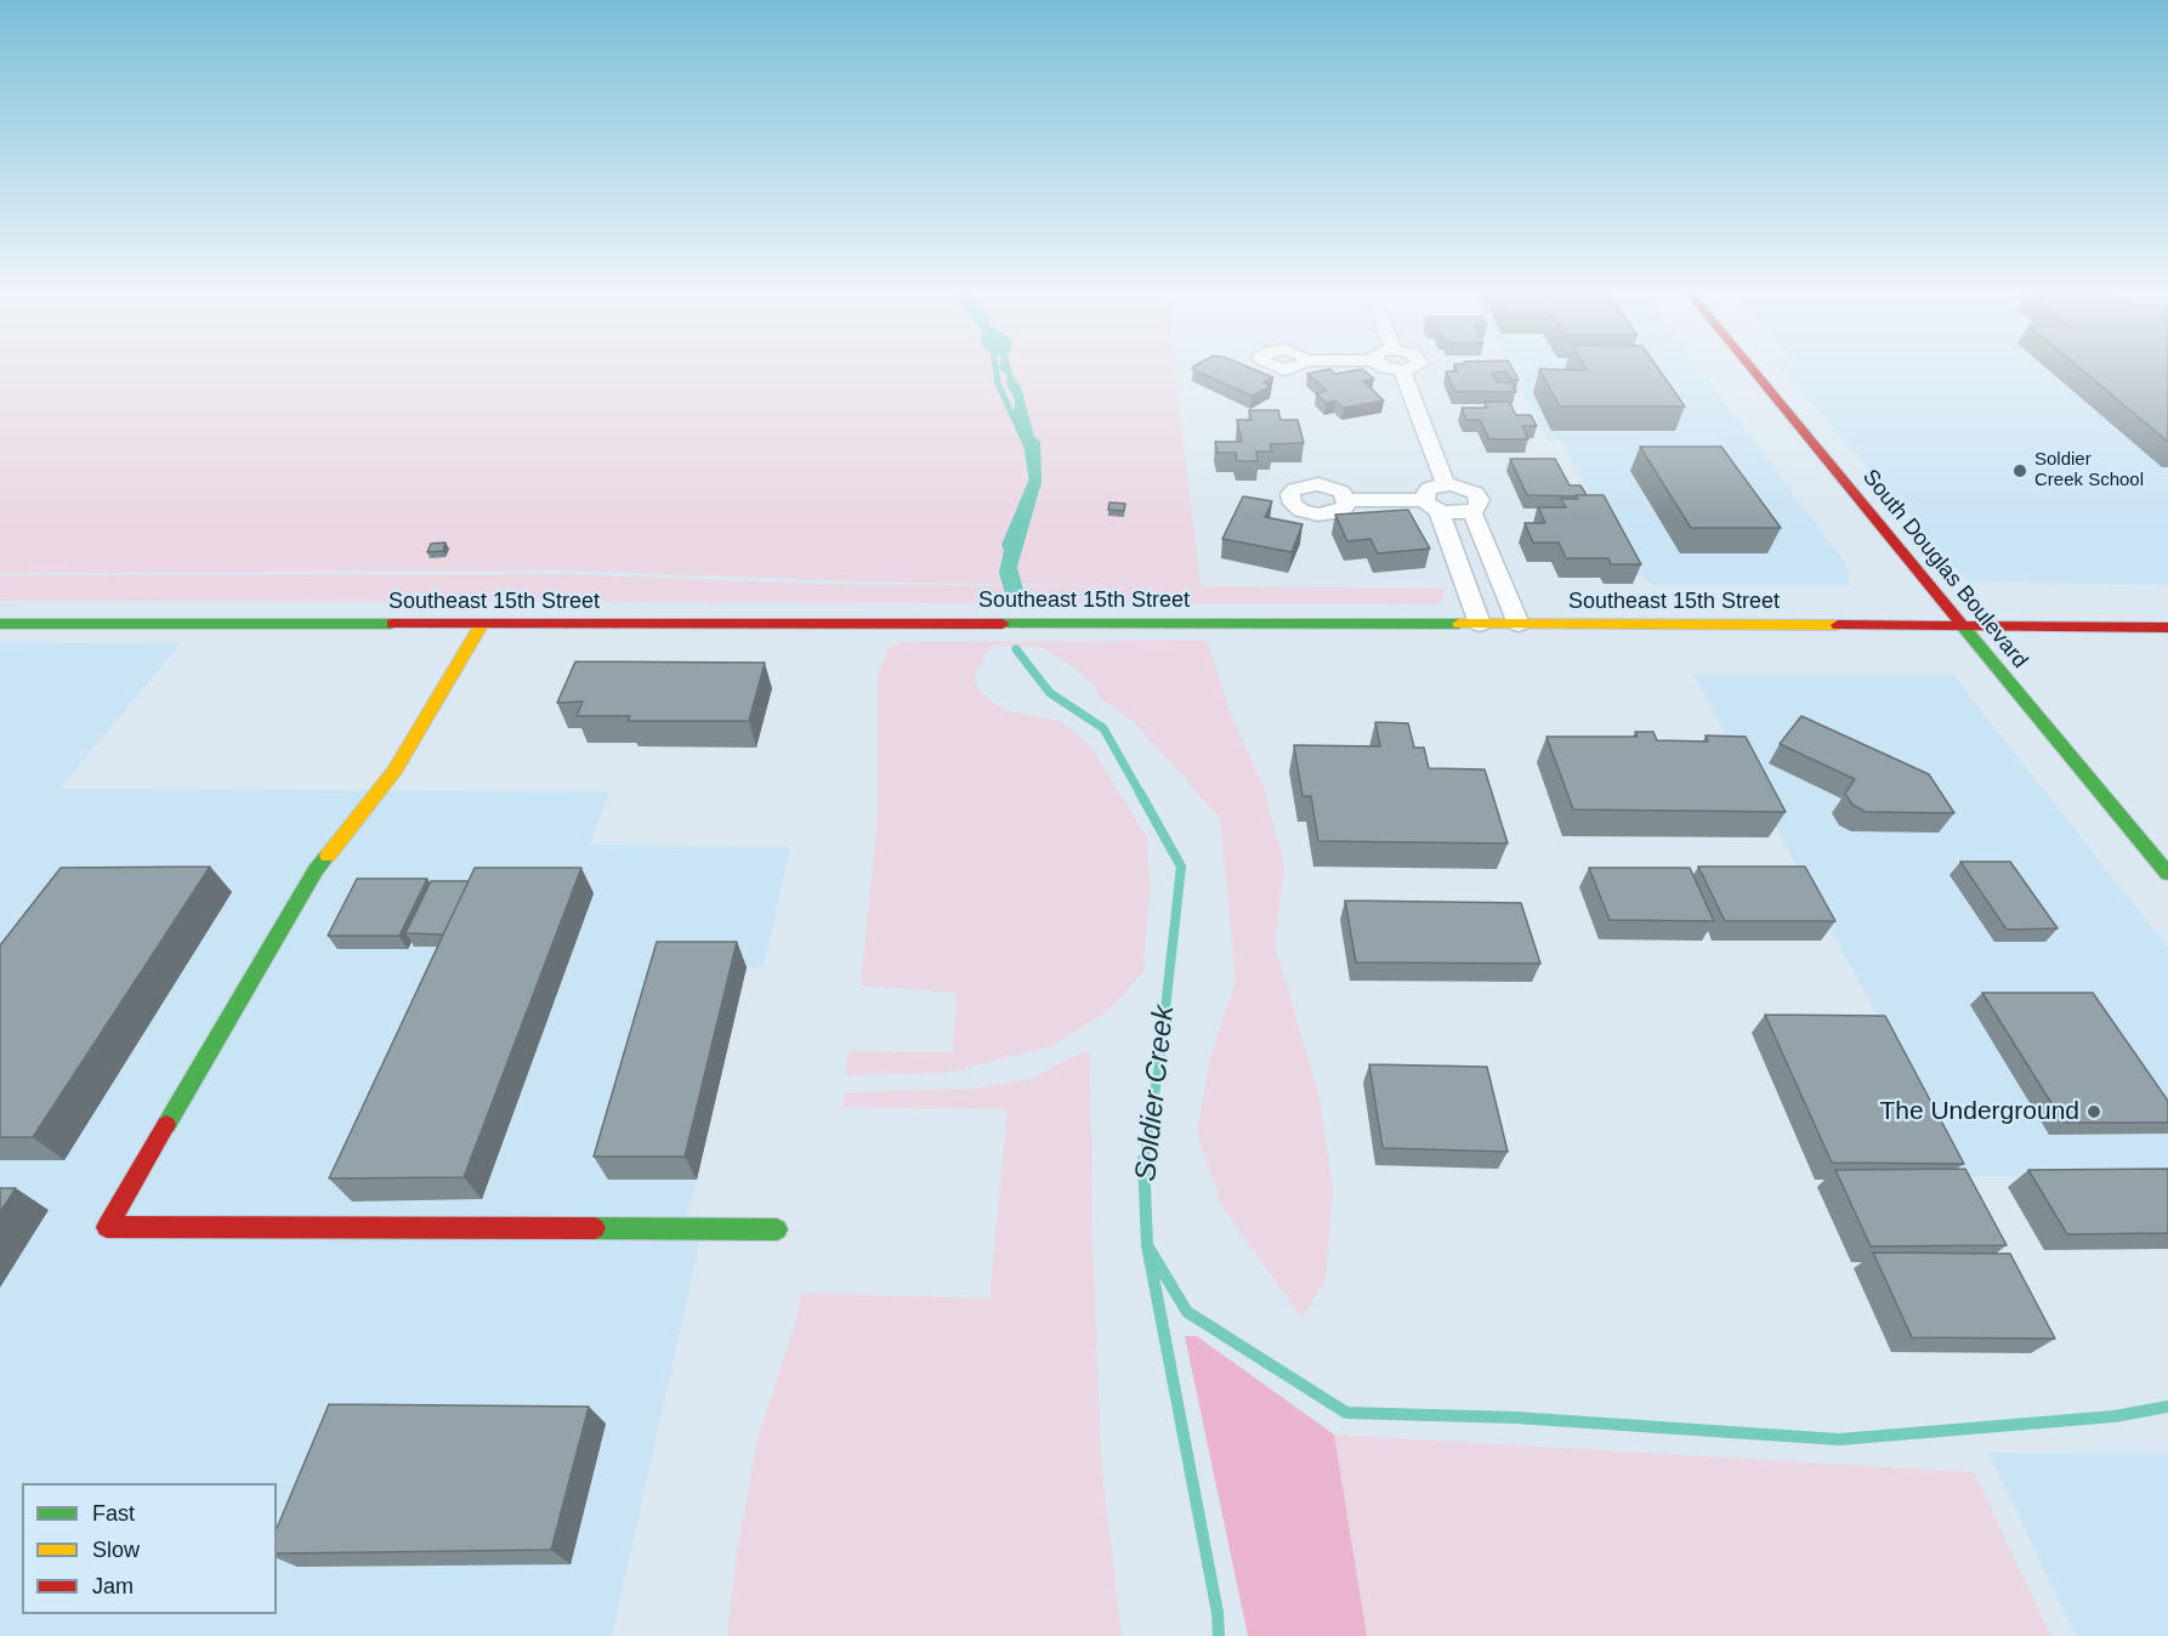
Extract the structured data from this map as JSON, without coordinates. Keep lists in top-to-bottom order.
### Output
{
  "streets": {
    "main road": ["South Douglas Boulevard", "Southeast 15th Street"]
  },
  "crossings": [
    ["South Douglas Boulevard", "Southeast 15th Street"]
  ],
  "water": ["Soldier Creek"],
  "places": ["Soldier Creek School", "The Underground"],
  "legend": ["Fast", "Slow", "Jam"]
}
